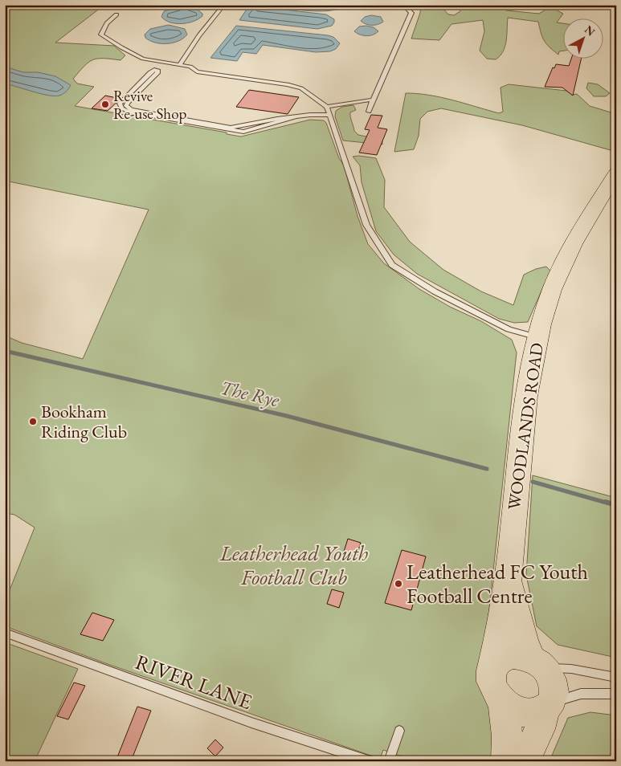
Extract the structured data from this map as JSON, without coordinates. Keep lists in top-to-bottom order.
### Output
{
  "streets": {
    "main road": ["WOODLANDS ROAD"],
    "lane": ["RIVER LANE"]
  },
  "water": ["The Rye"],
  "parks": ["Leatherhead Youth Football Club"],
  "places": ["Revive Re-use Shop", "Bookham Riding Club", "Leatherhead FC Youth Football Centre"],
  "north": "top right"
}
